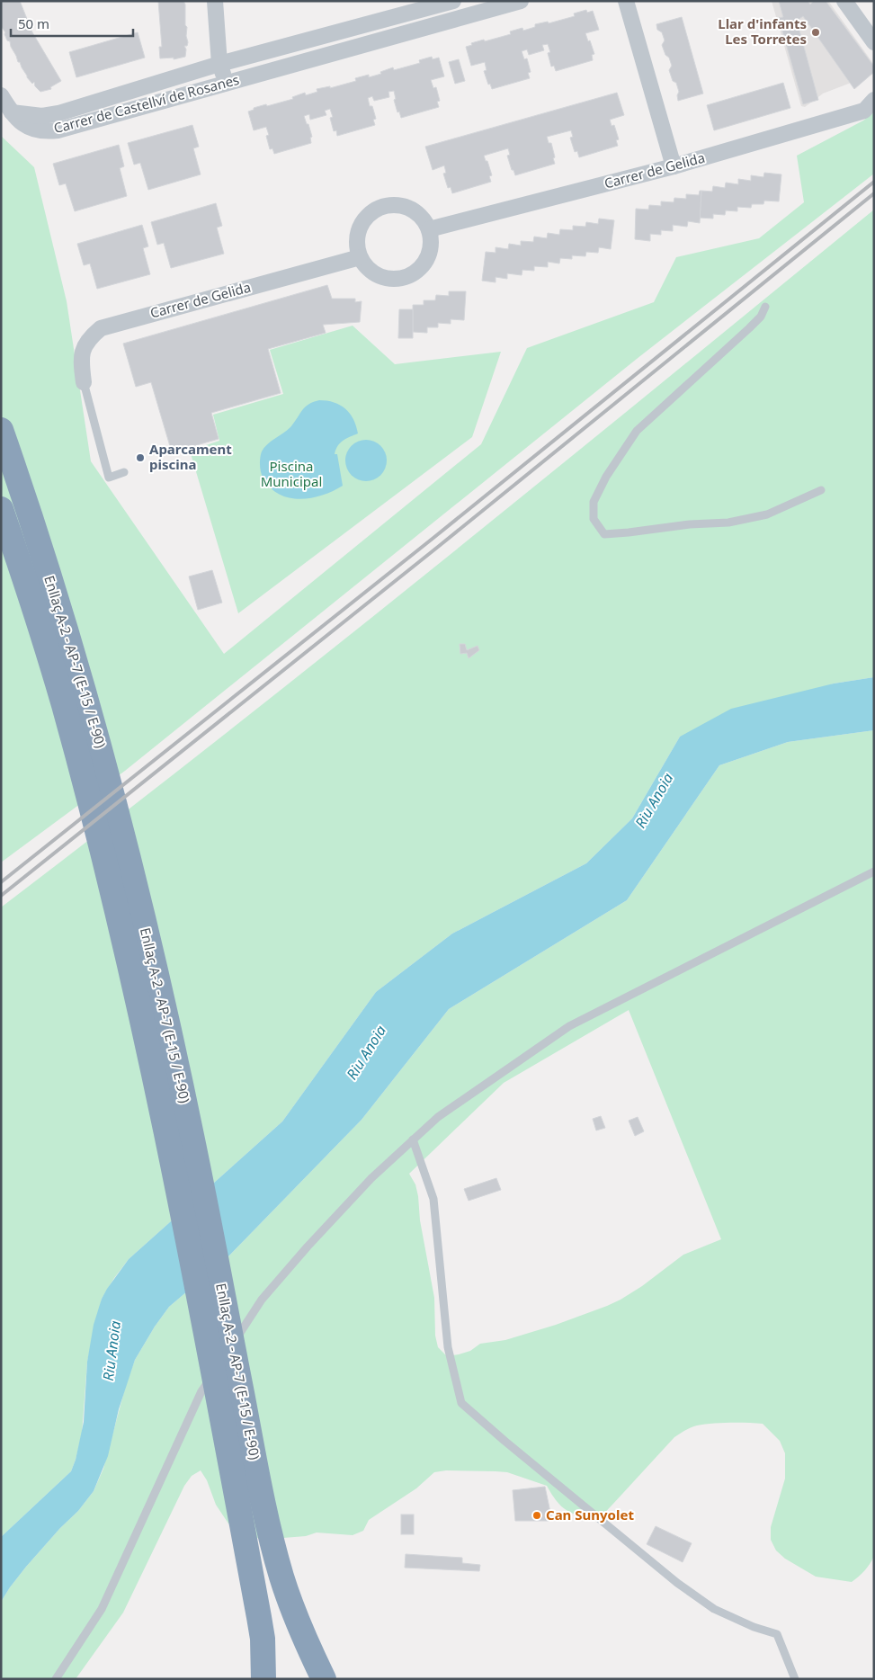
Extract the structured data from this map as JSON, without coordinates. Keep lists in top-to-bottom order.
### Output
{
  "streets": {
    "highway": ["Enllaç A-2 - AP-7 (E-15 / E-90)"],
    "street": ["Carrer de Castellví de Rosanes", "Carrer de Gelida"]
  },
  "water": ["Riu Anoia"],
  "parks": ["Piscina Municipal"],
  "places": ["Llar d'infants Les Torretes", "Aparcament piscina", "Can Sunyolet"],
  "scale_bar": "50 m"
}
